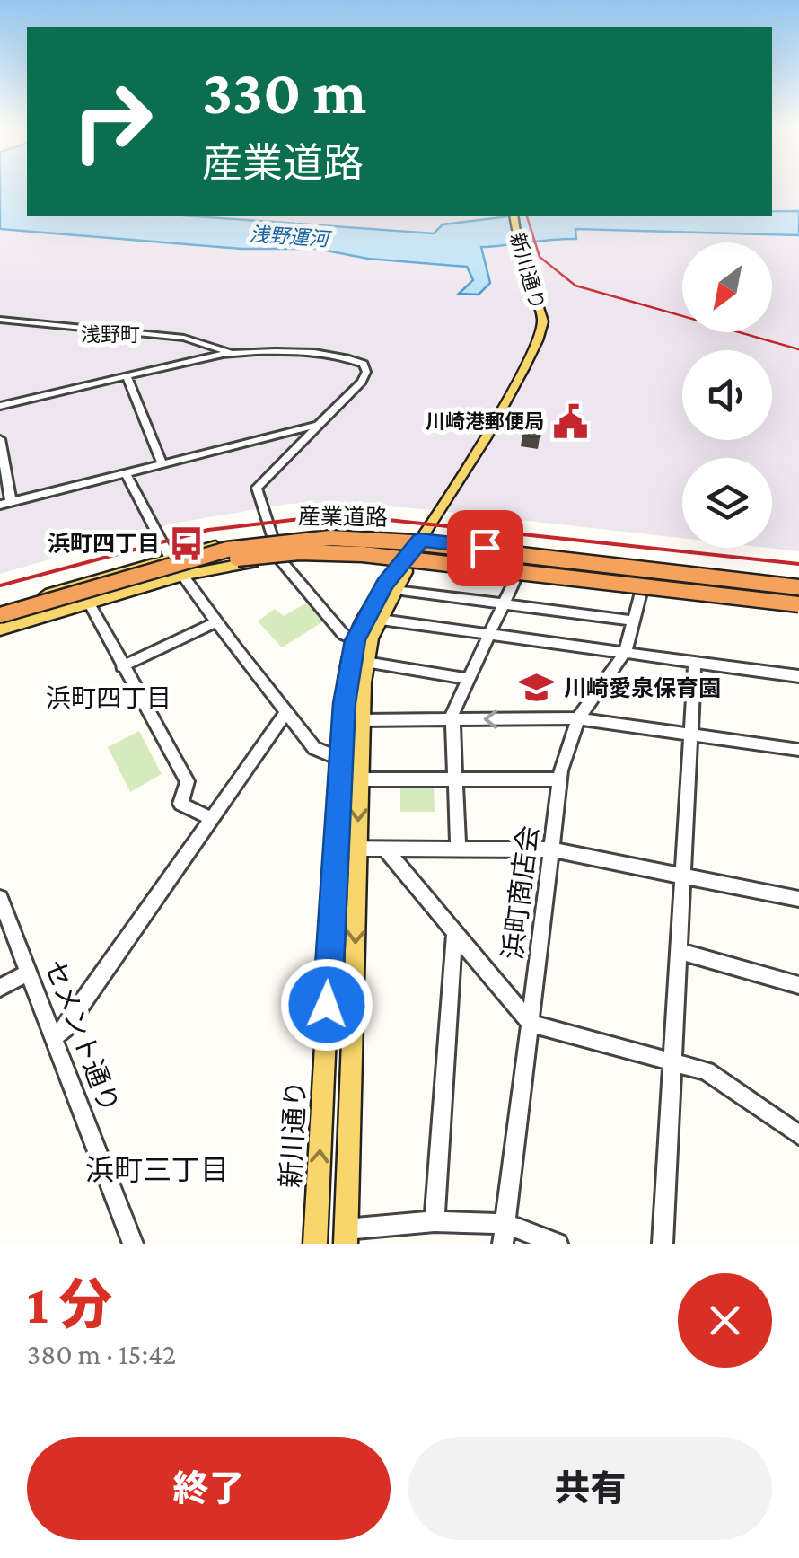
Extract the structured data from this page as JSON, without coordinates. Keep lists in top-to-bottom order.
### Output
{
  "streets": {
    "main road": ["新川通り", "産業道路"],
    "street": ["浜町商店会", "セメント通り"]
  },
  "crossings": [
    ["新川通り", "産業道路"],
    ["産業道路", "浜町商店会"]
  ],
  "districts": ["浅野町", "浜町四丁目", "浜町三丁目"],
  "water": ["浅野運河"],
  "places": {
    "public building": ["川崎港郵便局"],
    "bus stop": ["浜町四丁目"],
    "school or university": ["川崎愛泉保育園"]
  },
  "north": "bottom left",
  "page": {
    "turn": ["330 m", "産業道路"],
    "heading": ["1 分", "380 m · 15:42"],
    "buttons": ["終了", "共有"]
  }
}
